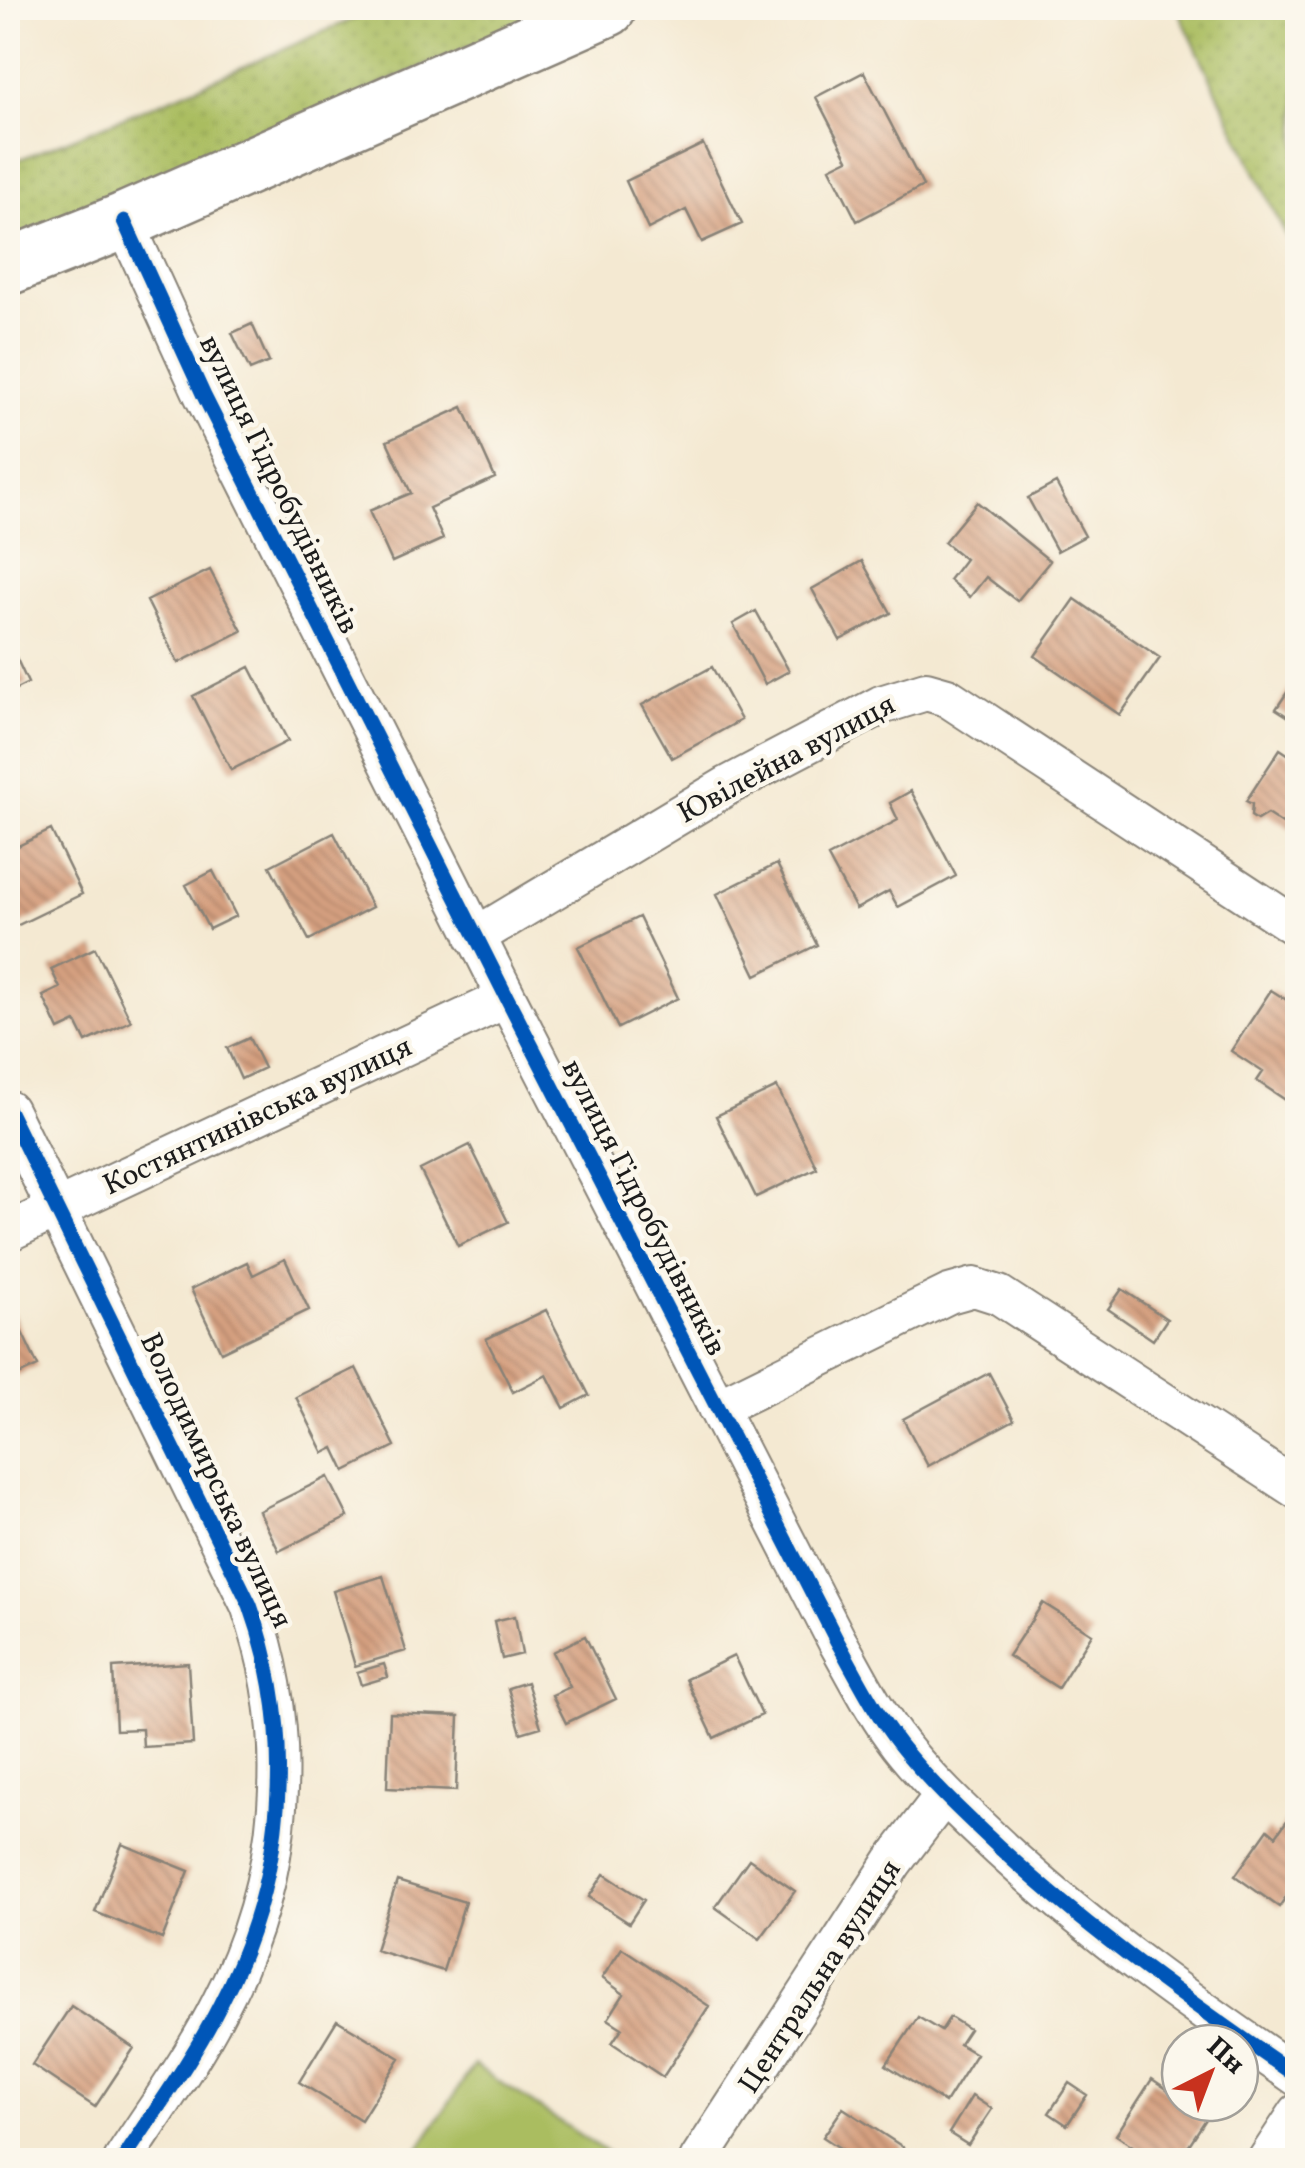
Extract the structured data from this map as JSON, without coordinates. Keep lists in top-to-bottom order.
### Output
{
  "streets": {
    "street": [
      "вулиця Гідробудівників",
      "Ювілейна вулиця",
      "Костянтинівська вулиця",
      "Володимирська вулиця",
      "Центральна вулиця"
    ]
  },
  "crossings": [
    ["вулиця Гідробудівників", "Ювілейна вулиця"],
    ["вулиця Гідробудівників", "Костянтинівська вулиця"],
    ["вулиця Гідробудівників", "Центральна вулиця"],
    ["Костянтинівська вулиця", "Володимирська вулиця"]
  ],
  "north": "top right"
}
